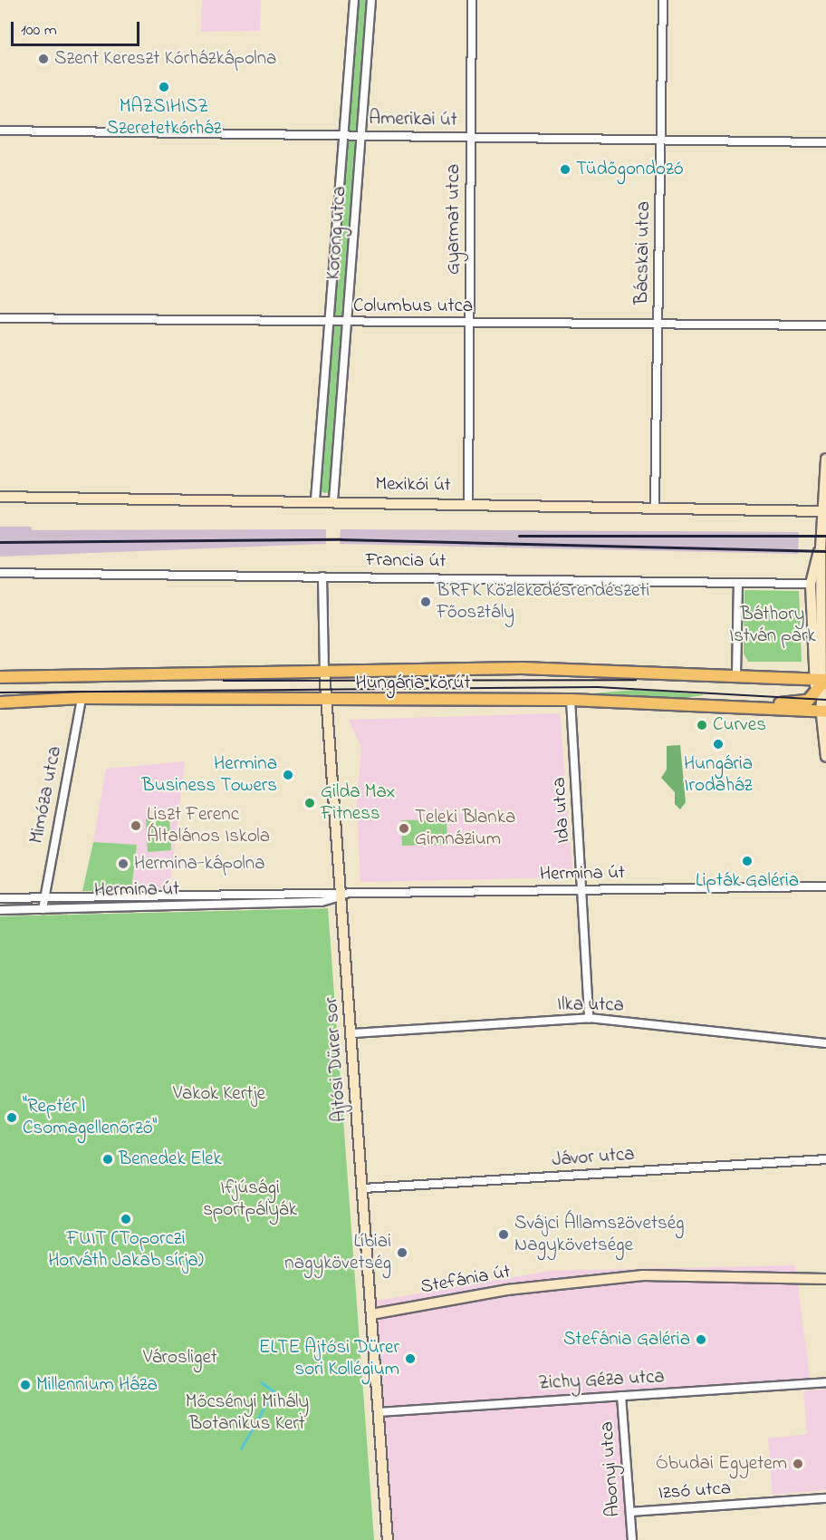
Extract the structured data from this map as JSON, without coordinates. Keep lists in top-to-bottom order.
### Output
{
  "streets": {
    "main road": ["Hungária körút"],
    "street": [
      "Amerikai út",
      "Gyarmat utca",
      "Korong utca",
      "Bácskai utca",
      "Columbus utca",
      "Mexikói út",
      "Francia út",
      "Mimóza utca",
      "Ida utca",
      "Hermina út",
      "Ilka utca",
      "Ajtósi Dürer sor",
      "Jávor utca",
      "Stefánia út",
      "Zichy Géza utca",
      "Abonyi utca",
      "Izsó utca"
    ]
  },
  "crossings": [
    ["Amerikai út", "Gyarmat utca"],
    ["Amerikai út", "Korong utca"],
    ["Amerikai út", "Bácskai utca"],
    ["Gyarmat utca", "Columbus utca"],
    ["Gyarmat utca", "Mexikói út"],
    ["Korong utca", "Columbus utca"],
    ["Korong utca", "Mexikói út"],
    ["Bácskai utca", "Columbus utca"],
    ["Bácskai utca", "Mexikói út"],
    ["Francia út", "Ajtósi Dürer sor"],
    ["Hungária körút", "Mimóza utca"],
    ["Hungária körút", "Ida utca"],
    ["Hungária körút", "Ajtósi Dürer sor"],
    ["Mimóza utca", "Hermina út"],
    ["Ida utca", "Hermina út"],
    ["Ida utca", "Ilka utca"],
    ["Hermina út", "Ajtósi Dürer sor"],
    ["Ilka utca", "Ajtósi Dürer sor"],
    ["Ajtósi Dürer sor", "Jávor utca"],
    ["Ajtósi Dürer sor", "Stefánia út"],
    ["Ajtósi Dürer sor", "Zichy Géza utca"],
    ["Zichy Géza utca", "Abonyi utca"],
    ["Abonyi utca", "Izsó utca"]
  ],
  "parks": [
    "Báthory István park",
    "Vakok Kertje",
    "Ifjúsági sportpályák",
    "Városliget",
    "Mőcsényi Mihály Botanikus Kert"
  ],
  "places": [
    "Szent Kereszt Kórházkápolna",
    "MAZSIHISZ Szeretetkórház",
    "Tüdőgondozó",
    "BRFK Közlekedésrendészeti Főosztály",
    "Curves",
    "Hungária Irodaház",
    "Hermina Business Towers",
    "Gilda Max Fitness",
    "Liszt Ferenc Általános Iskola",
    "Teleki Blanka Gimnázium",
    "Lipták Galéria",
    "Hermina-kápolna",
    "\"Reptér | Csomagellenőrző\"",
    "Benedek Elek",
    "FUIT (Toporczi Horváth Jakab sírja)",
    "Svájci Államszövetség Nagykövetsége",
    "Líbiai nagykövetség",
    "Stefánia Galéria",
    "ELTE Ajtósi Dürer sori Kollégium",
    "Millennium Háza",
    "Óbudai Egyetem"
  ],
  "scale_bar": "100 m"
}
